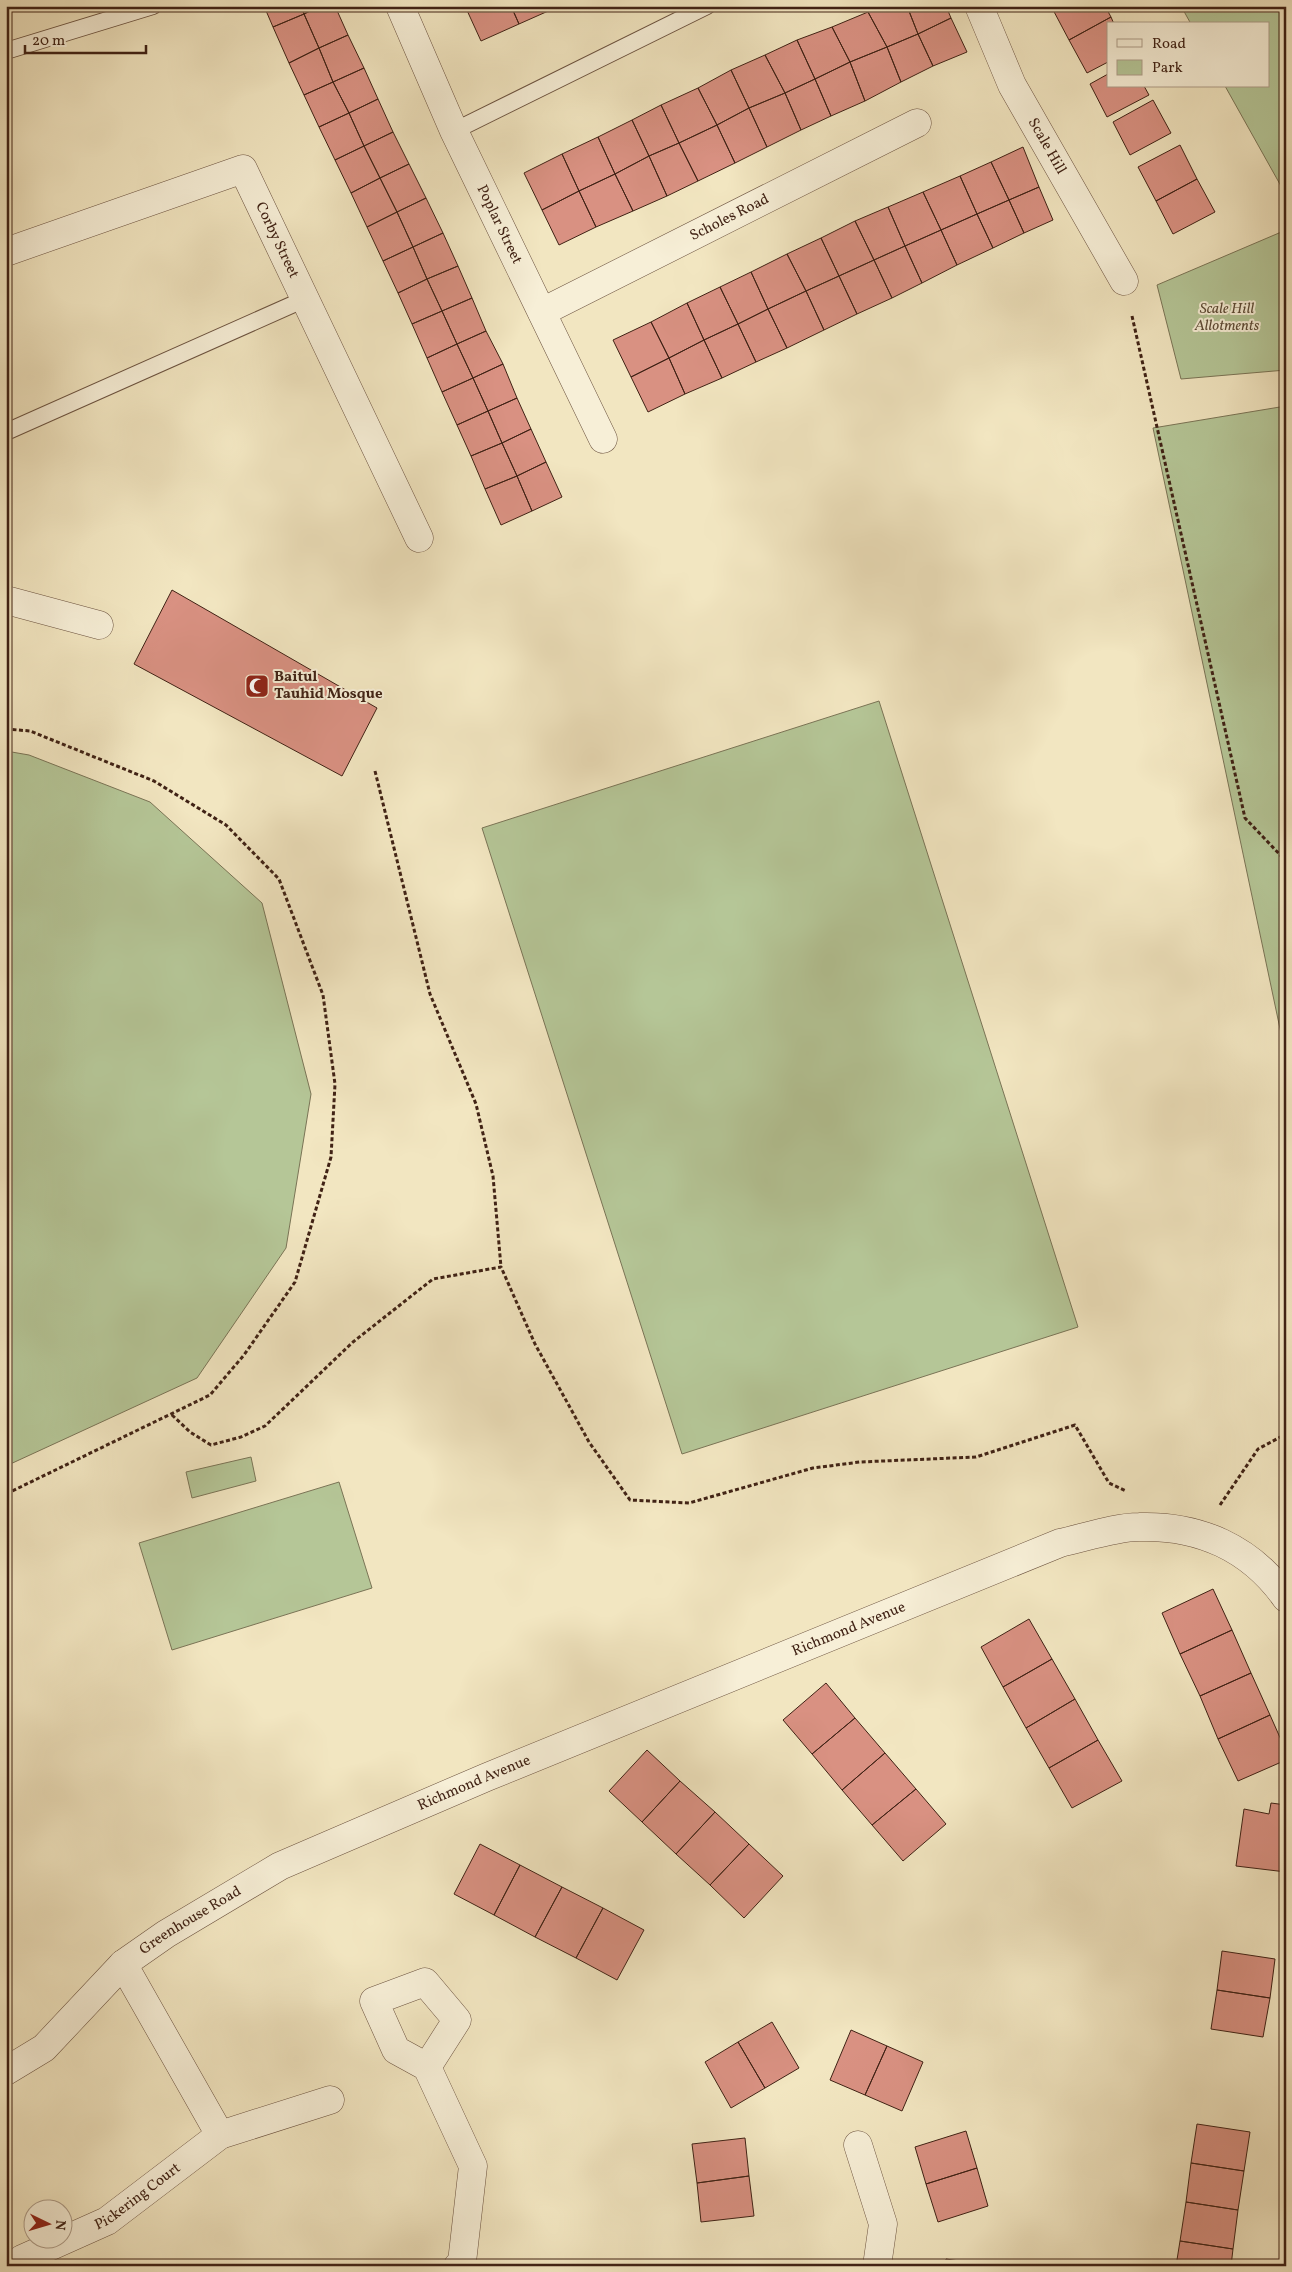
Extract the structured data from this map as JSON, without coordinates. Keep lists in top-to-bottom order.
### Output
{
  "streets": {
    "street": [
      "Scale Hill",
      "Scholes Road",
      "Poplar Street",
      "Corby Street",
      "Richmond Avenue",
      "Greenhouse Road",
      "Pickering Court"
    ]
  },
  "crossings": [
    ["Scholes Road", "Poplar Street"],
    ["Richmond Avenue", "Greenhouse Road"]
  ],
  "parks": ["Scale Hill Allotments"],
  "places": {
    "mosque": ["Baitul Tauhid Mosque"]
  },
  "legend": ["Road", "Park"],
  "scale_bar": "20 m",
  "north": "right"
}
